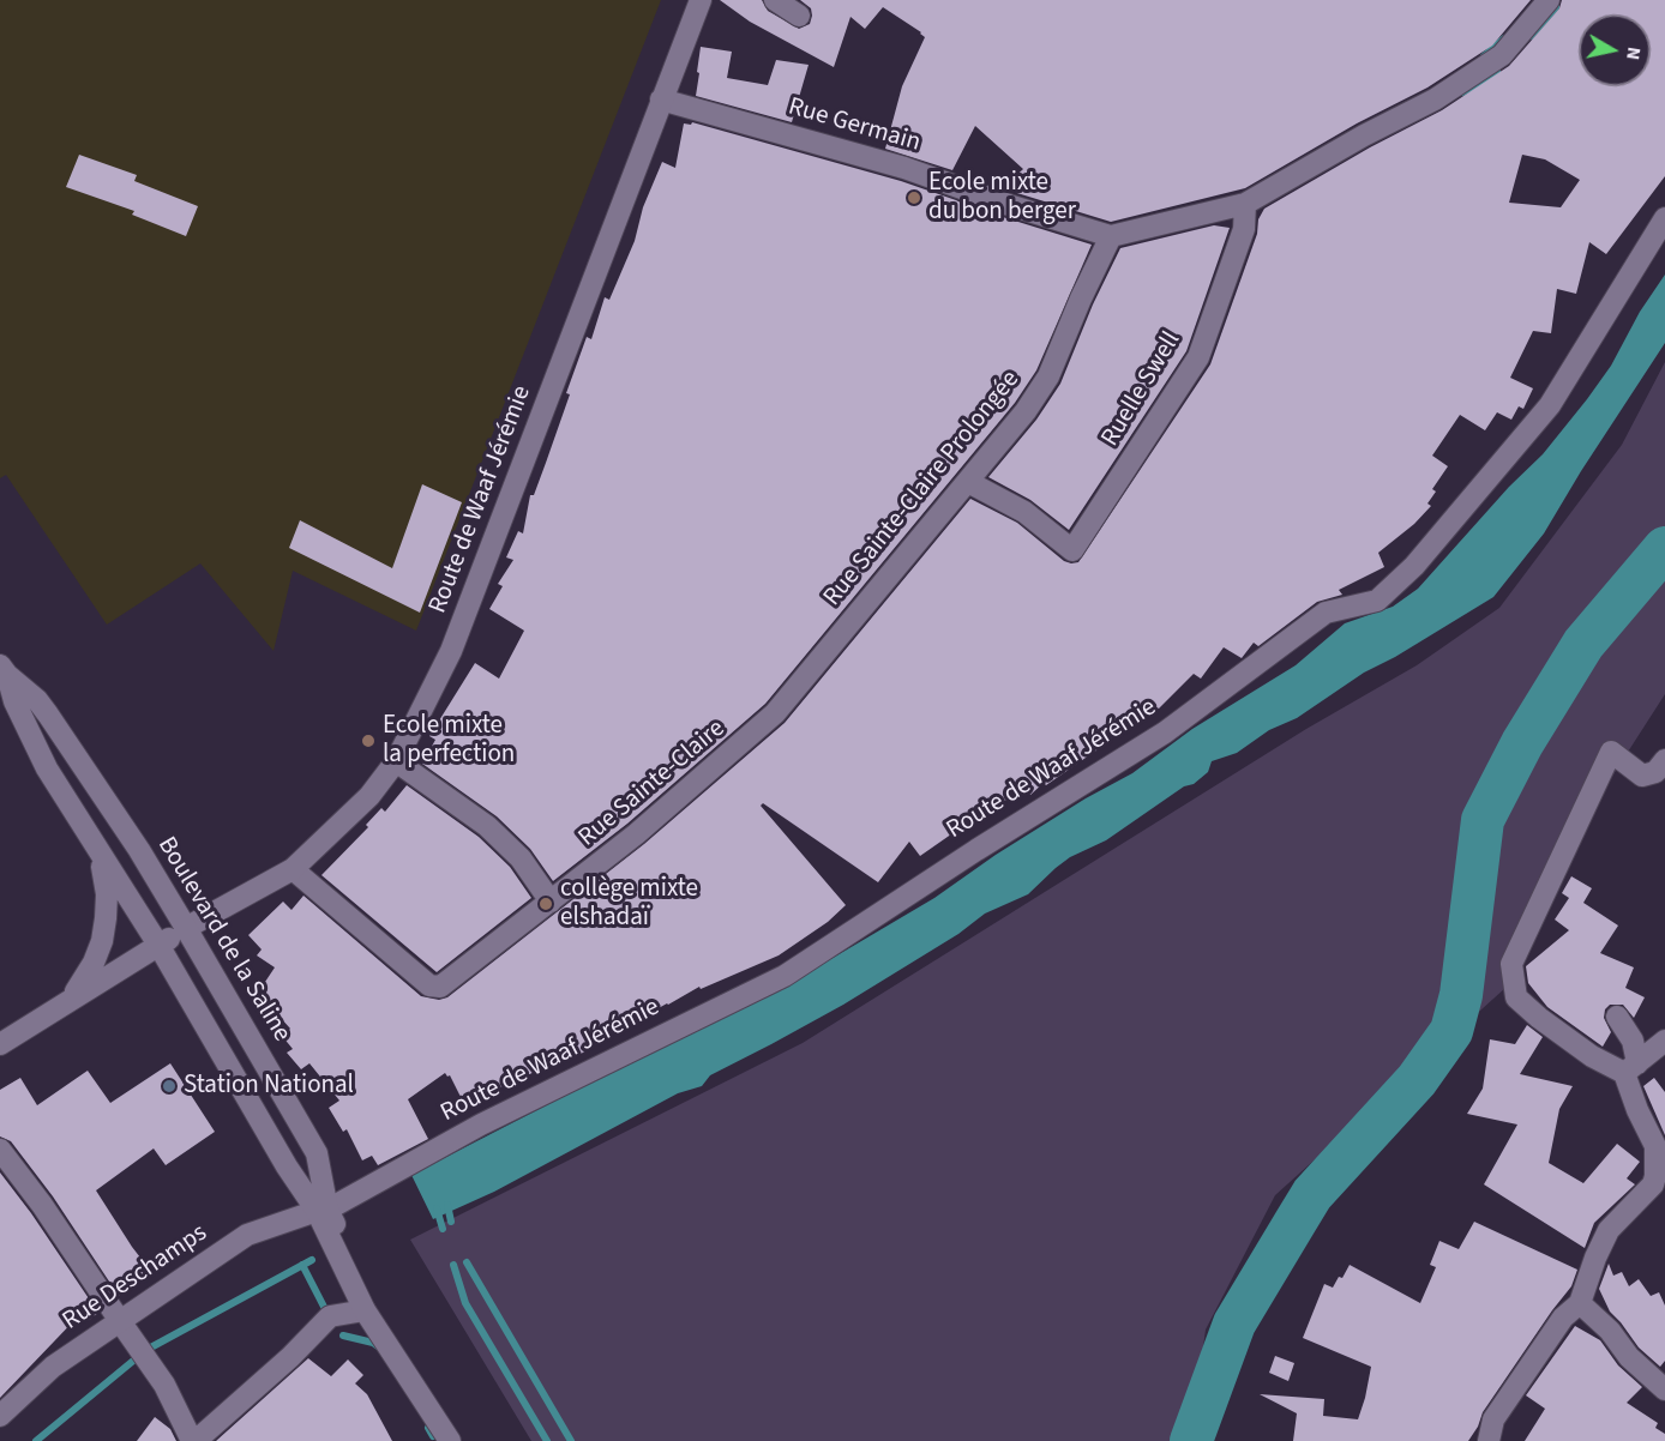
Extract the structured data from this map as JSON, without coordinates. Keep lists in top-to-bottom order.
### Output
{
  "streets": {
    "street": [
      "Rue Germain",
      "Ruelle Swell",
      "Rue Sainte-Claire Prolongée",
      "Route de Waaf Jérémie",
      "Rue Sainte-Claire",
      "Boulevard de la Saline",
      "Rue Deschamps"
    ]
  },
  "crossings": [
    ["Rue Germain", "Rue Sainte-Claire Prolongée"],
    ["Rue Germain", "Route de Waaf Jérémie"],
    ["Ruelle Swell", "Rue Sainte-Claire Prolongée"],
    ["Rue Sainte-Claire Prolongée", "Rue Sainte-Claire"],
    ["Route de Waaf Jérémie", "Rue Sainte-Claire"],
    ["Route de Waaf Jérémie", "Boulevard de la Saline"],
    ["Route de Waaf Jérémie", "Rue Deschamps"],
    ["Boulevard de la Saline", "Rue Deschamps"]
  ],
  "places": [
    "Ecole mixte du bon berger",
    "Ecole mixte la perfection",
    "collège mixte elshadaï",
    "Station National"
  ],
  "north": "right"
}
